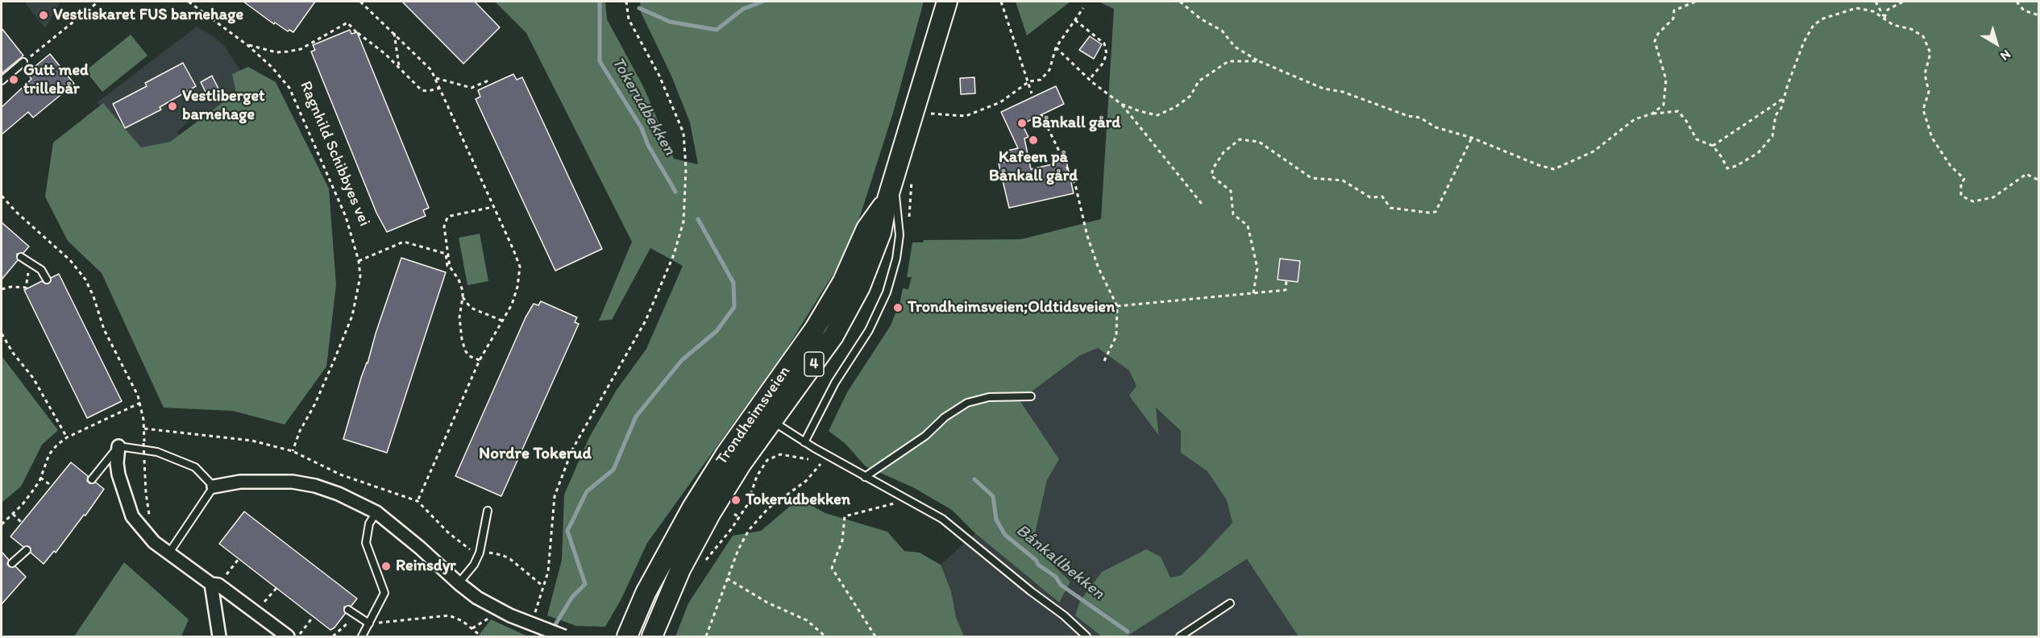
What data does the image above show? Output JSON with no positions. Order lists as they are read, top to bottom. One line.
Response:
{"streets":{"highway":["4","Trondheimsveien"],"path":["Ragnhild Schibbyes vei"]},"districts":["Nordre Tokerud"],"water":["Tokerudbekken","Bånkallbekken"],"places":["Vestliskaret FUS barnehage","Gutt med trillebår","Vestliberget barnehage","Bånkall gård","Kafeen på Bånkall gård","Trondheimsveien;Oldtidsveien","Tokerudbekken","Reinsdyr"],"north":"bottom right"}
